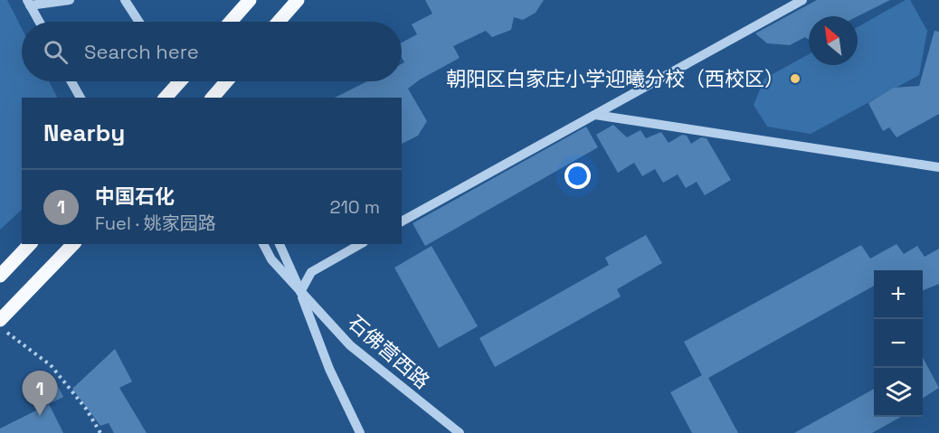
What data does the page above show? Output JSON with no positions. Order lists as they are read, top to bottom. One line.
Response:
{"streets":{"street":["石佛营西路"]},"places":["朝阳区白家庄小学迎曦分校（西校区）"],"north":"top left","page":{"search":"Search here","heading":"Nearby","list":[{"mark":"1","name":"中国石化","note":"Fuel · 姚家园路","value":"210 m"}],"map_buttons":["+","−"],"pins":"1"}}
